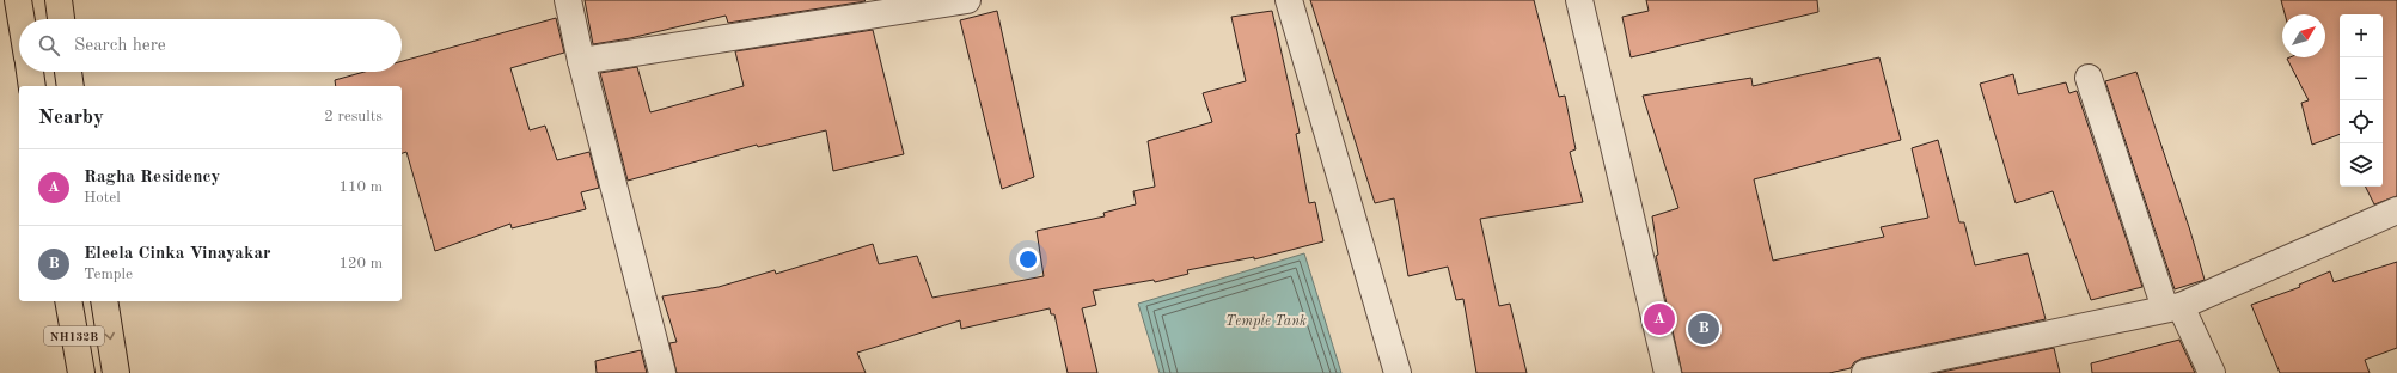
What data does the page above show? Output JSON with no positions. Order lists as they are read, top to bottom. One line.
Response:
{"streets":{"highway":["NH132B"]},"water":["Temple Tank"],"north":"top right","page":{"map_buttons":["+","−"],"search":"Search here","heading":["Nearby","2 results"],"list":[{"mark":"A","name":"Ragha Residency","note":"Hotel","value":"110 m"},{"mark":"B","name":"Eleela Cinka Vinayakar","note":"Temple","value":"120 m"}],"pins":["A","B"]}}
